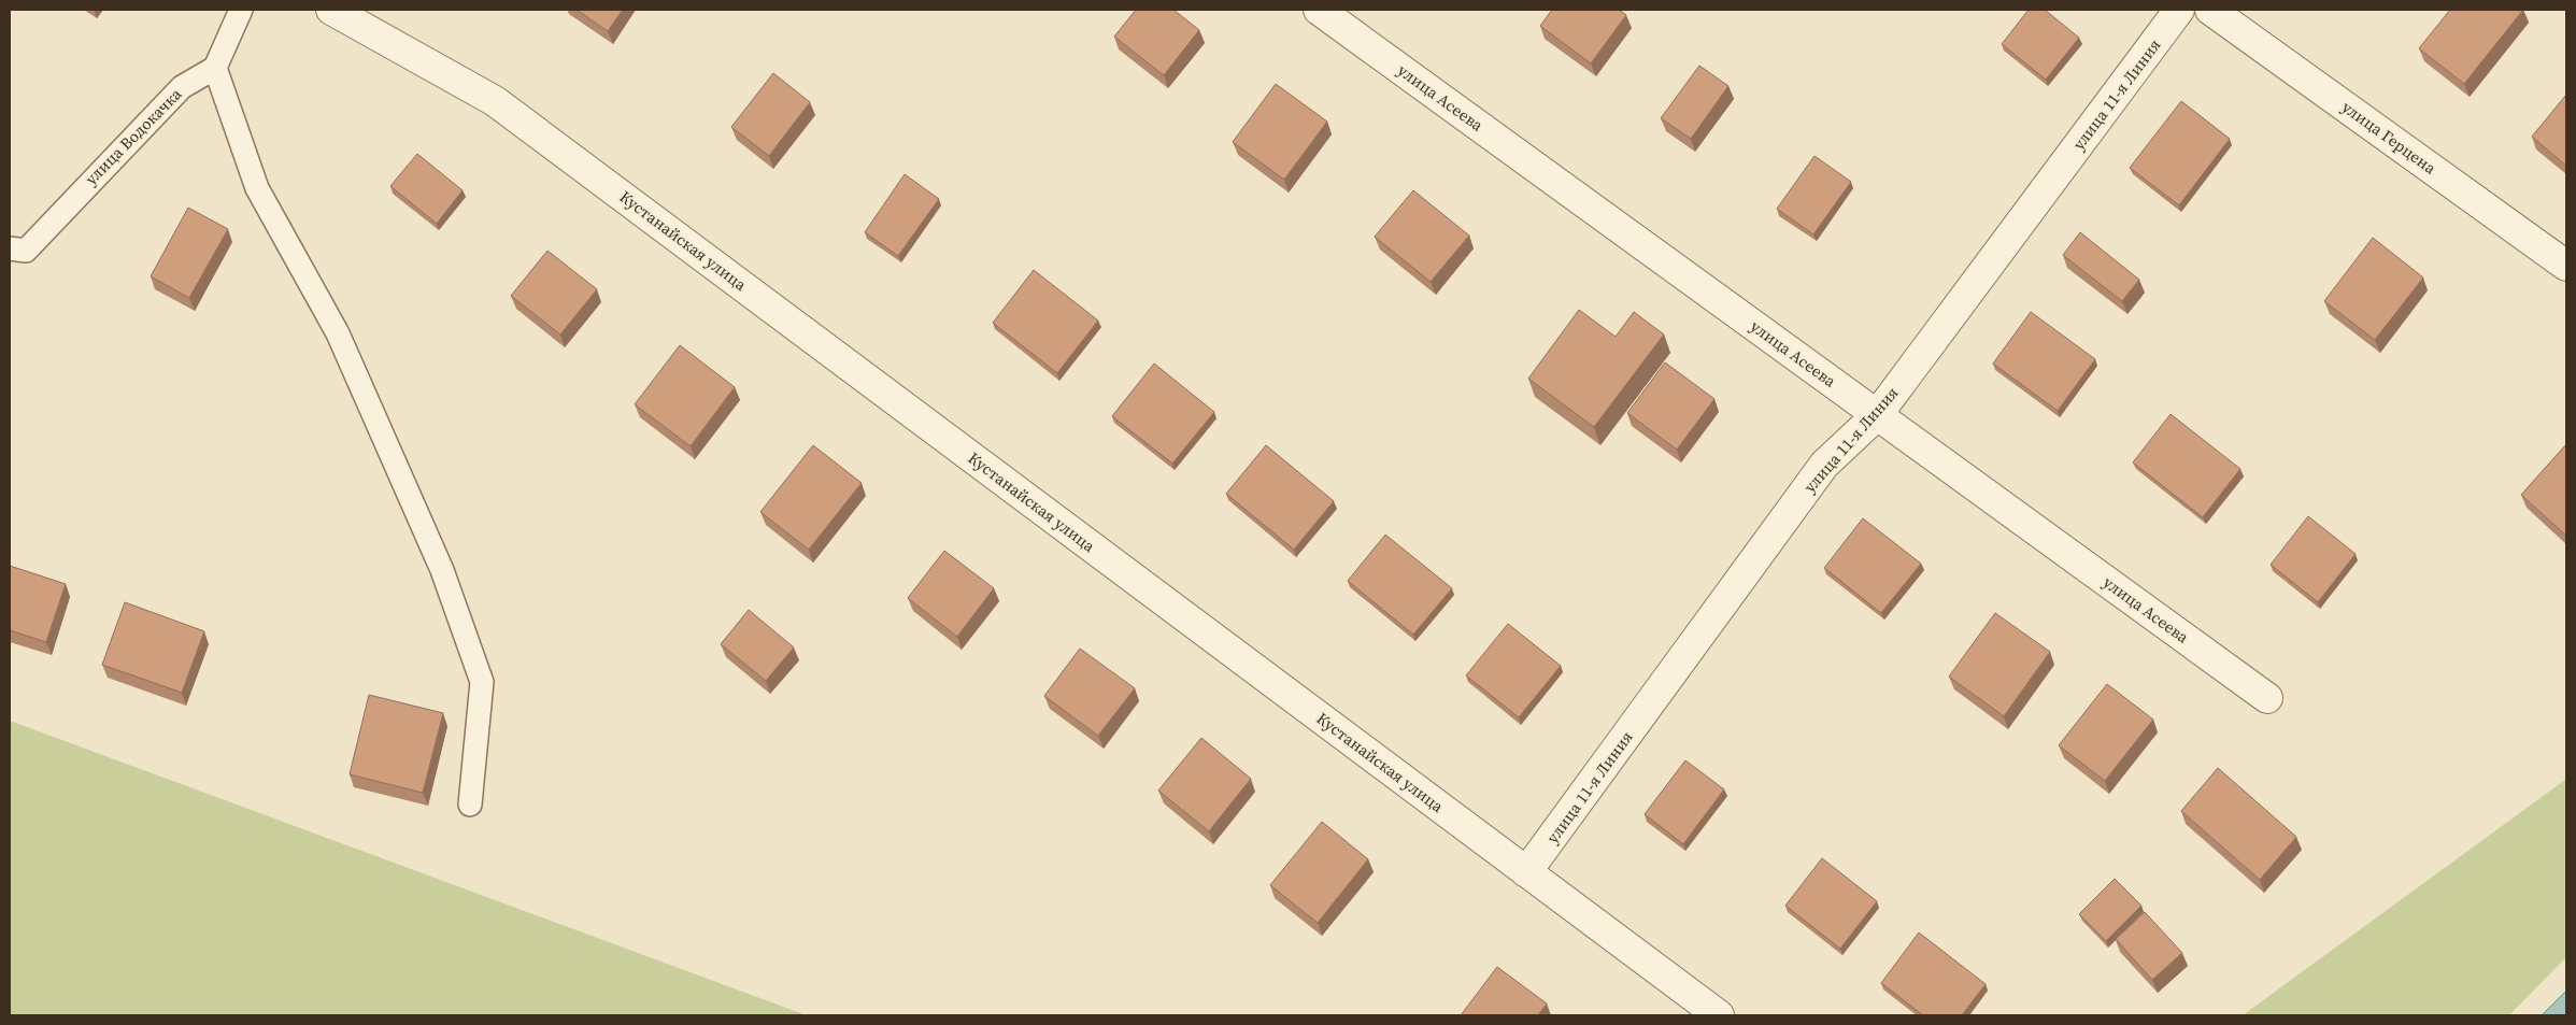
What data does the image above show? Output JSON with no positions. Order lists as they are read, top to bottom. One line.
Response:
{"streets":{"street":["улица 11-я Линия","улица Асеева","улица Герцена","Кустанайская улица"],"lane":["улица Водокачка"]},"crossings":[["улица 11-я Линия","улица Асеева"],["улица 11-я Линия","Кустанайская улица"]]}
